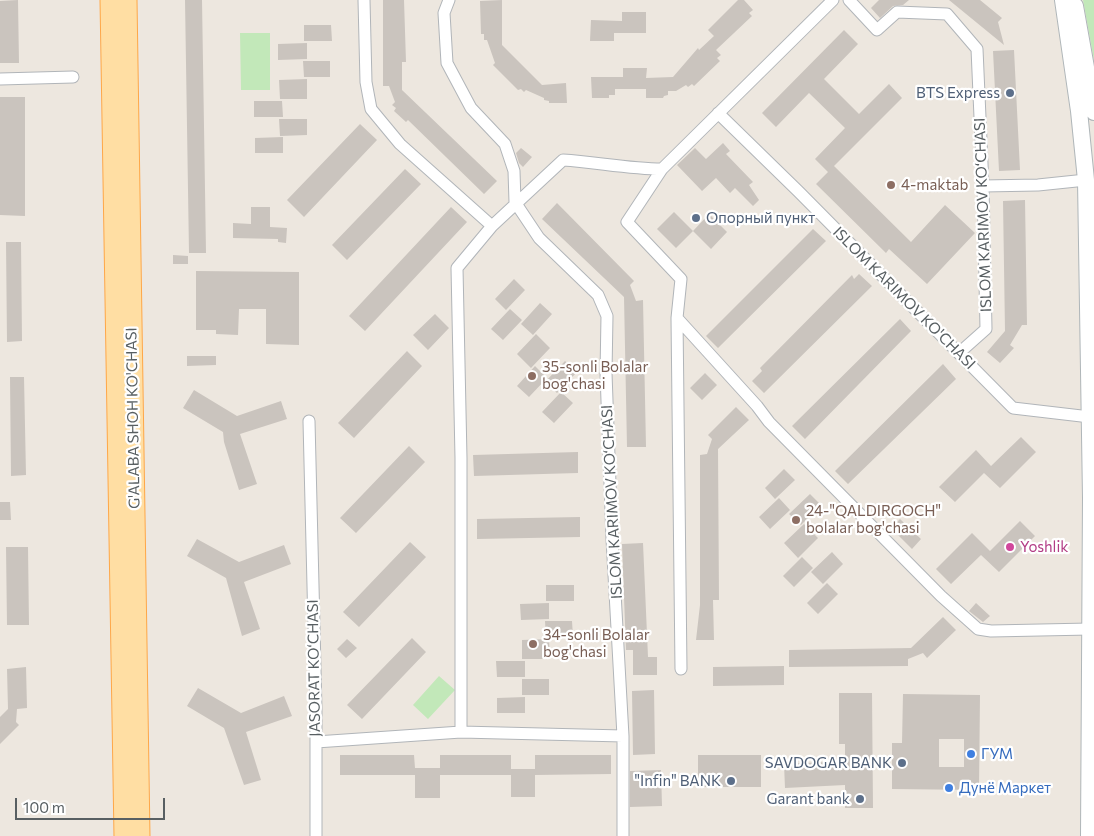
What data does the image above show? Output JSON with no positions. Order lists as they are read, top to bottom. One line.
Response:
{"streets":{"main road":["G'ALABA SHOH KO'CHASI"],"street":["ISLOM KARIMOV KO‘CHASI","ISLOM KARIMOV KO'CHASI","JASORAT KO‘CHASI"]},"crossings":[["ISLOM KARIMOV KO‘CHASI","ISLOM KARIMOV KO'CHASI"]],"places":["BTS Express","4-maktab","Опорный пункт","35-sonli Bolalar bog'chasi","24-\"QALDIRGOCH\" bolalar bog'chasi","Yoshlik","34-sonli Bolalar bog'chasi","ГУМ","SAVDOGAR BANK","\"Infin\" BANK","Дунё Маркет","Garant bank"],"scale_bar":"100 m"}
